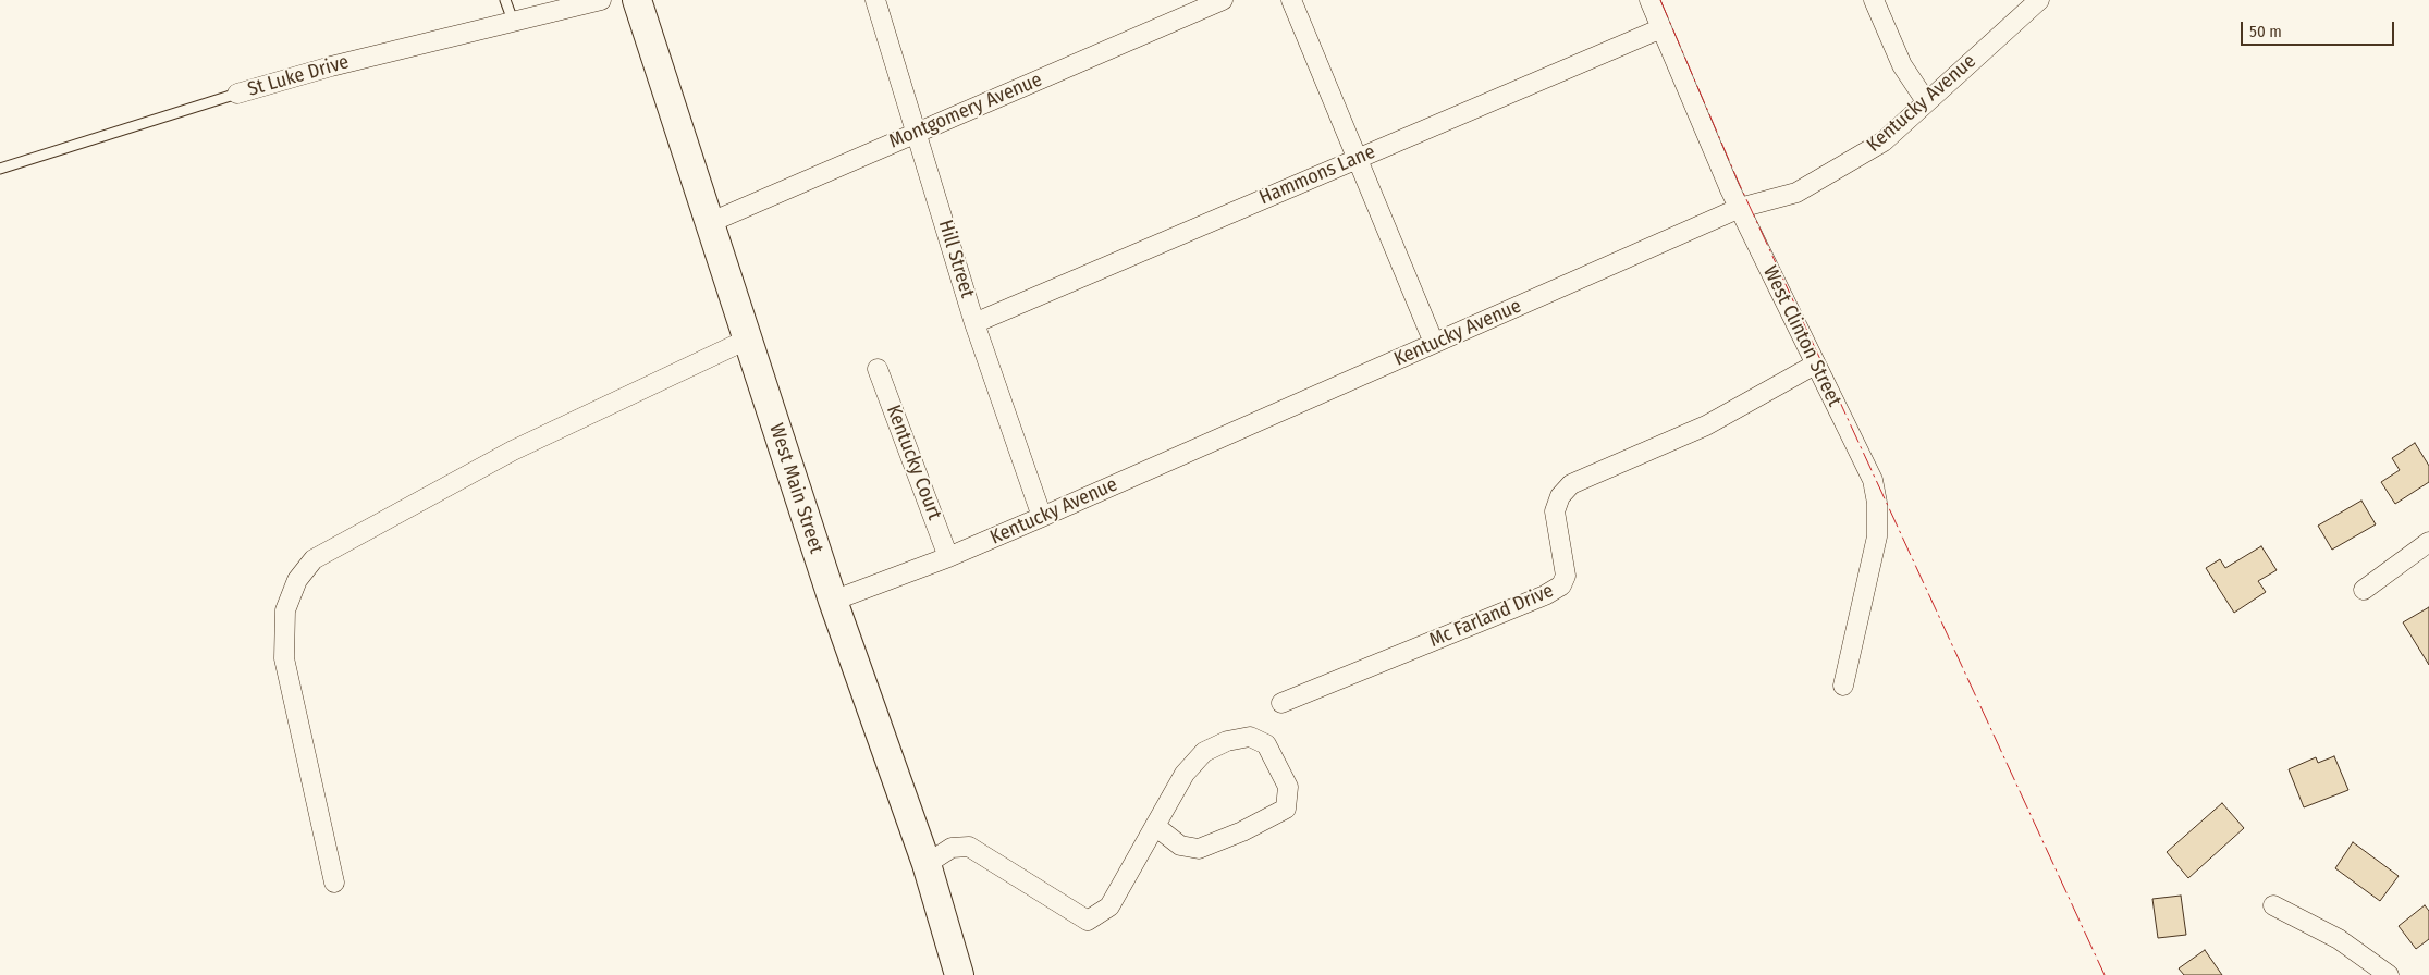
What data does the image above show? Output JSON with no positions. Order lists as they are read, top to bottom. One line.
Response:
{"streets":{"main road":["West Main Street"],"street":["St Luke Drive","Kentucky Avenue","Montgomery Avenue","Hammons Lane","Hill Street","West Clinton Street","Kentucky Court","Mc Farland Drive"]},"crossings":[["Kentucky Avenue","Hill Street"],["Kentucky Avenue","West Clinton Street"],["Kentucky Avenue","Kentucky Court"],["Kentucky Avenue","West Main Street"],["Montgomery Avenue","Hill Street"],["Montgomery Avenue","West Main Street"],["Hammons Lane","Hill Street"],["Hammons Lane","West Clinton Street"],["West Clinton Street","Mc Farland Drive"]],"scale_bar":"50 m"}
